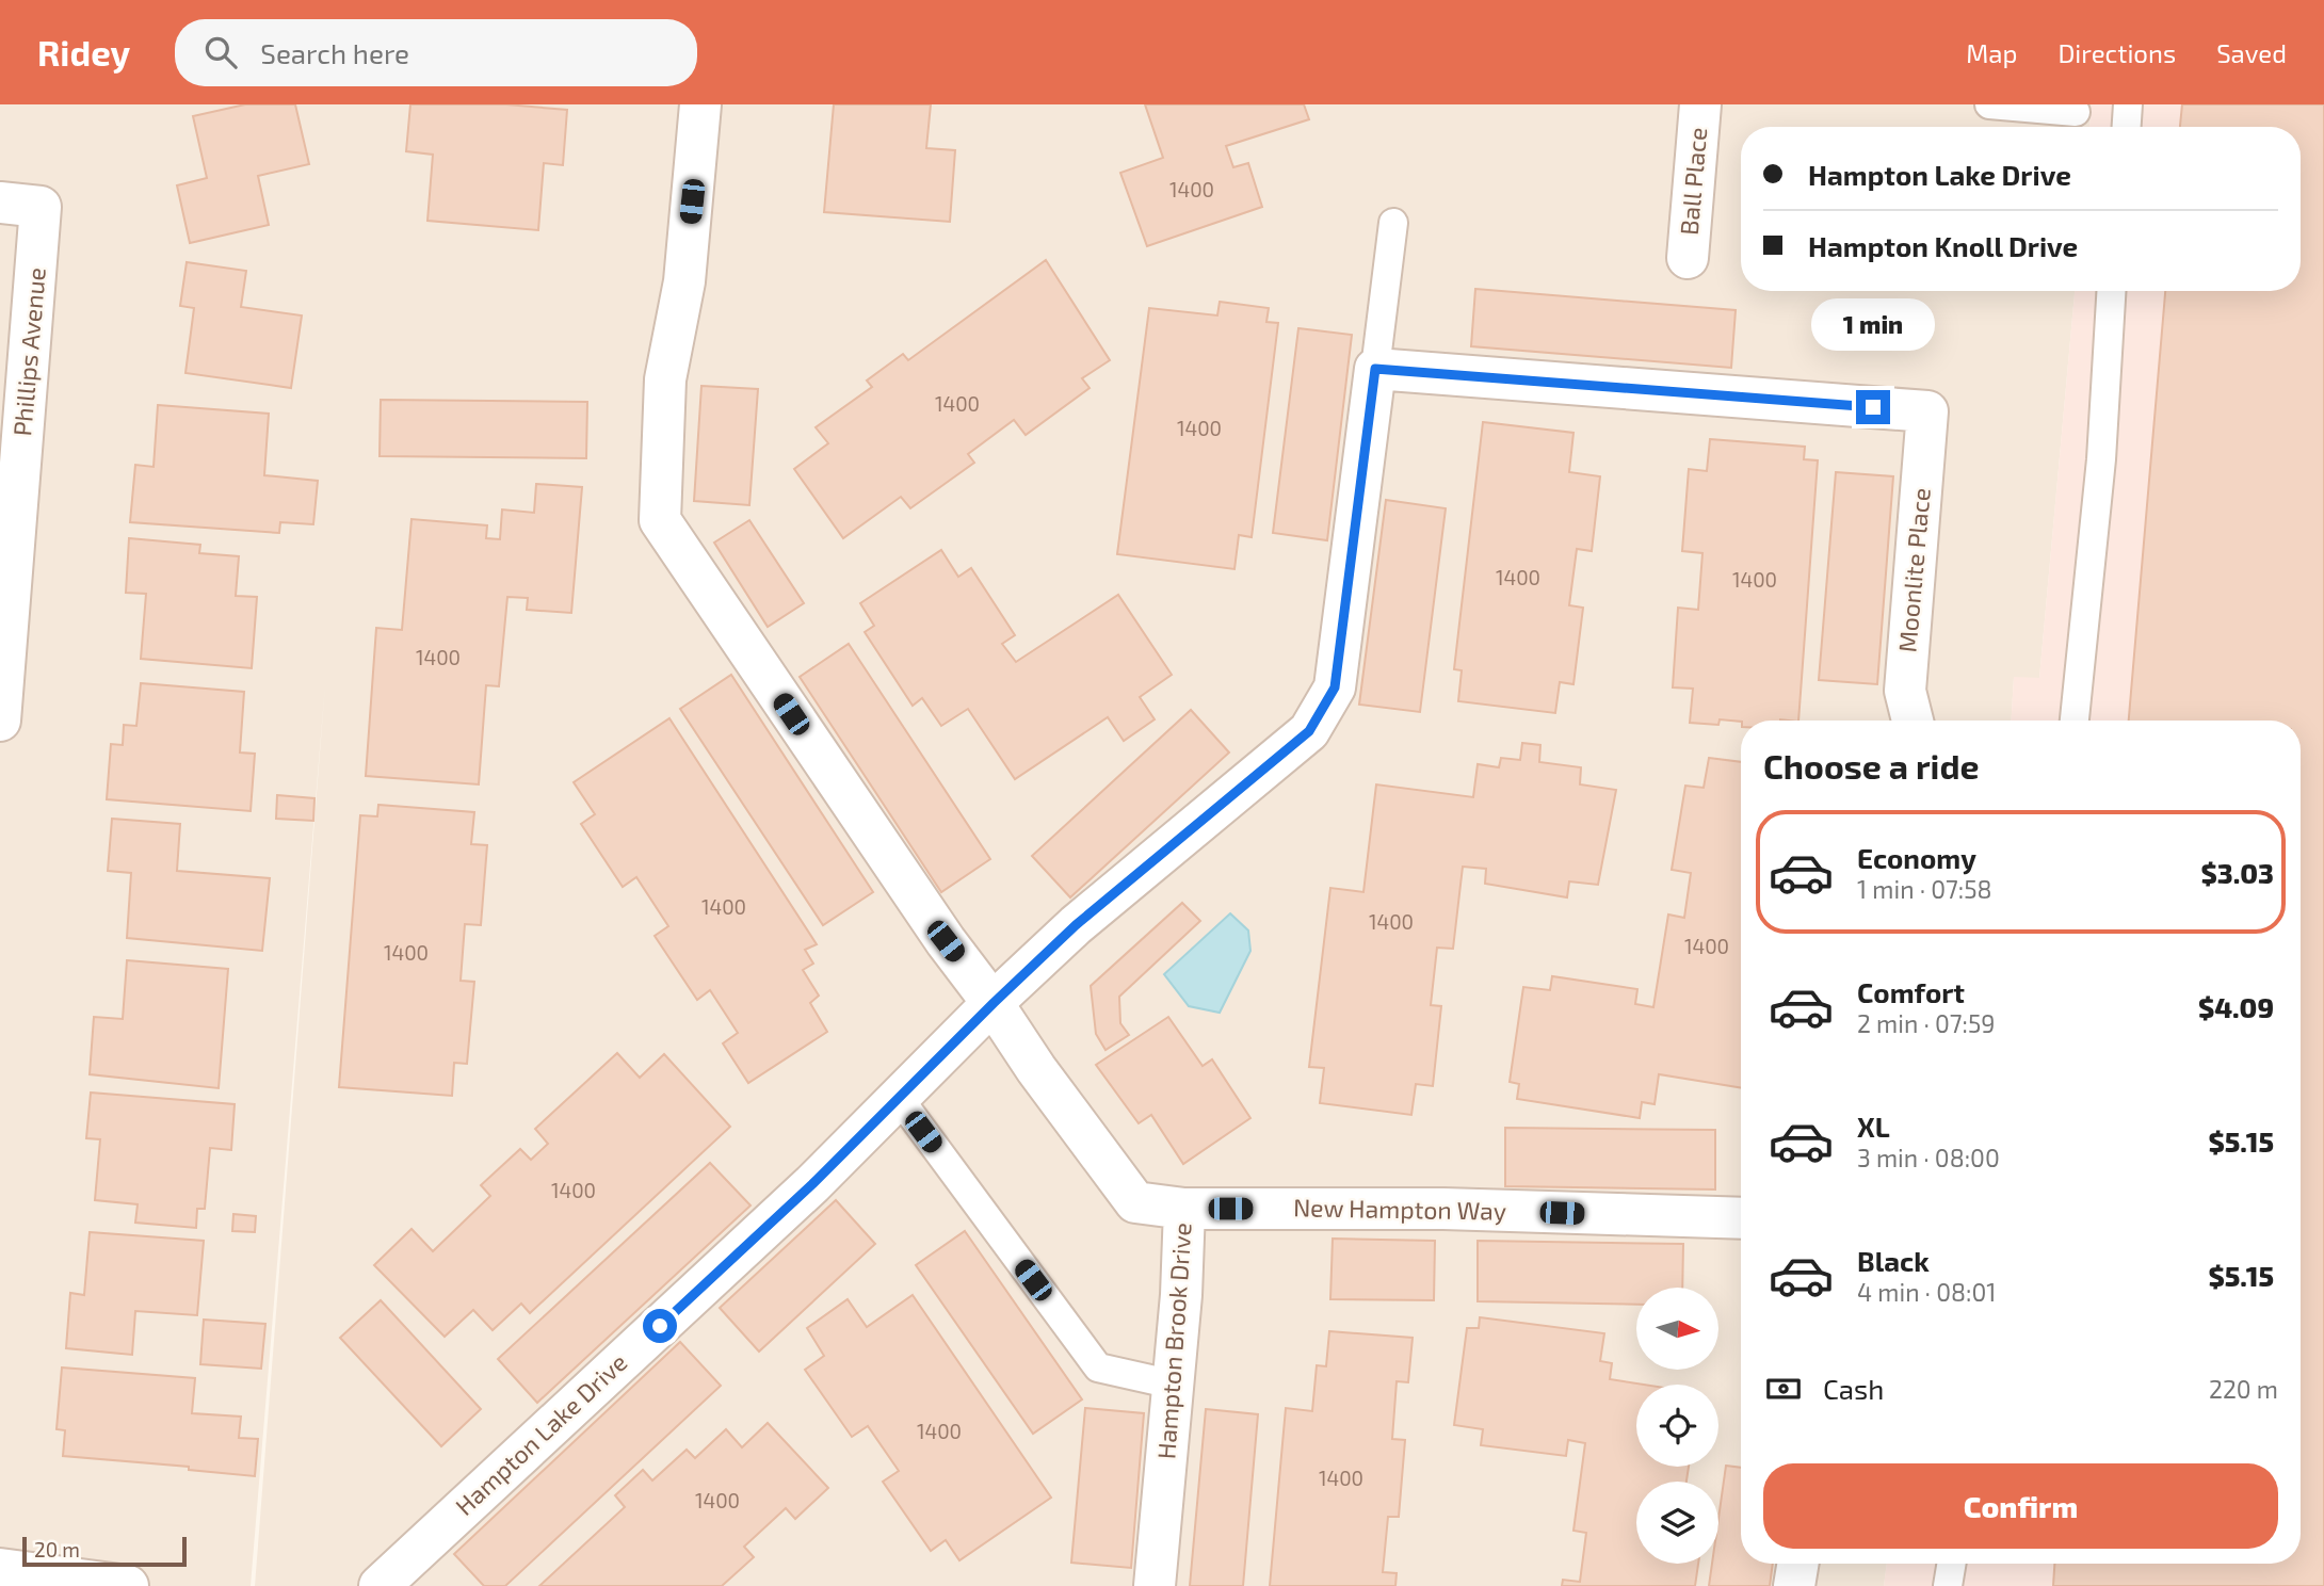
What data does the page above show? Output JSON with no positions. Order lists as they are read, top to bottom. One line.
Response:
{"streets":{"street":["Ball Place","Phillips Avenue","Moonlite Place","New Hampton Way","Hampton Brook Drive","Hampton Lake Drive"]},"crossings":[["Moonlite Place","Hampton Lake Drive"],["New Hampton Way","Hampton Brook Drive"],["Hampton Brook Drive","Hampton Lake Drive"]],"house_numbers":["1400","1400","1400","1400","1400","1400","1400","1400","1400","1400","1400","1400","1400","1400"],"scale_bar":"20 m","north":"right","page":{"header":"Ridey","search":"Search here","nav":["Map","Directions","Saved"],"banner":["Hampton Lake Drive","Hampton Knoll Drive"],"bubble":"1 min","heading":"Choose a ride","list":[{"name":"Economy","note":"1 min · 07:58","value":"$3.03"},{"name":"Comfort","note":"2 min · 07:59","value":"$4.09"},{"name":"XL","note":"3 min · 08:00","value":"$5.15"},{"name":"Black","note":"4 min · 08:01","value":"$5.15"}],"pay":["Cash","220 m"],"buttons":"Confirm","scale":"20 m"}}
